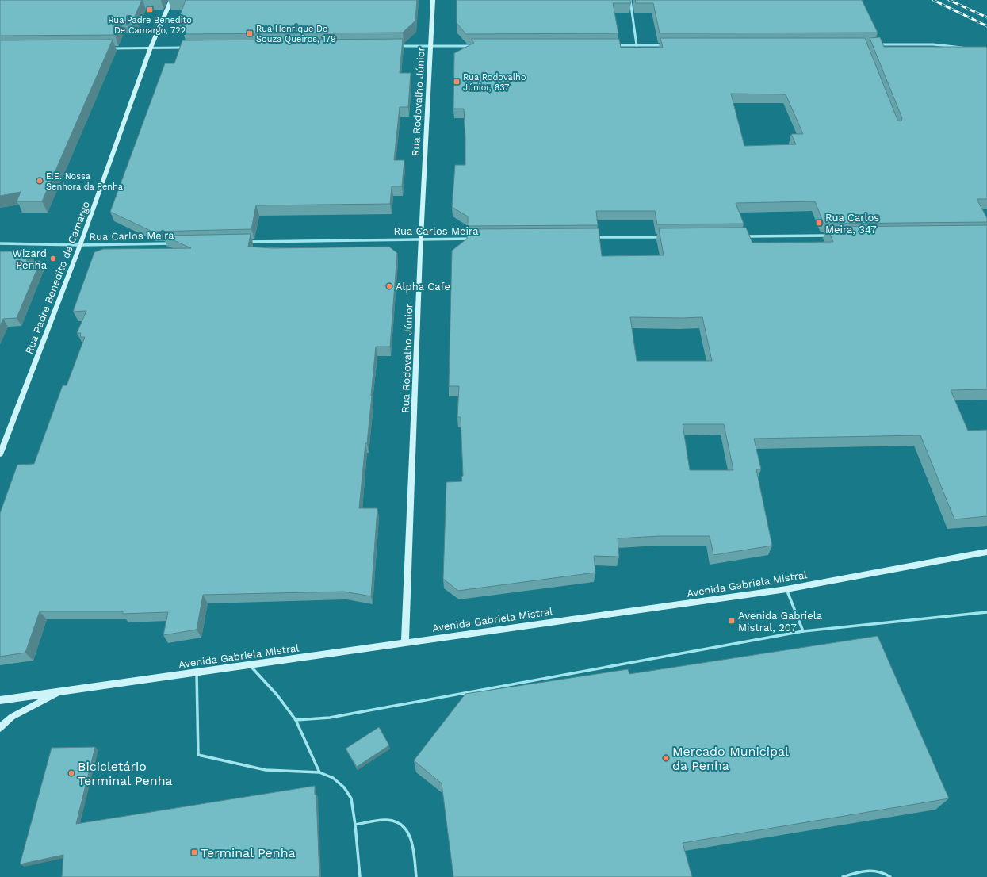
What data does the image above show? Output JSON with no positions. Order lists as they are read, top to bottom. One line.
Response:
{"streets":{"main road":["Rua Rodovalho Júnior","Rua Padre Benedito de Camargo","Avenida Gabriela Mistral"],"street":["Rua Carlos Meira"]},"crossings":[["Rua Rodovalho Júnior","Rua Carlos Meira"],["Rua Rodovalho Júnior","Avenida Gabriela Mistral"],["Rua Carlos Meira","Rua Padre Benedito de Camargo"]],"places":{"transit":["Rua Padre Benedito De Camargo, 722","Rua Henrique De Souza Queiros, 179","Rua Rodovalho Júnior, 637","Rua Carlos Meira, 347","Avenida Gabriela Mistral, 207","Terminal Penha"],"other":["E.E. Nossa Senhora da Penha","Wizard Penha","Alpha Cafe","Mercado Municipal da Penha","Bicicletário Terminal Penha"]}}
